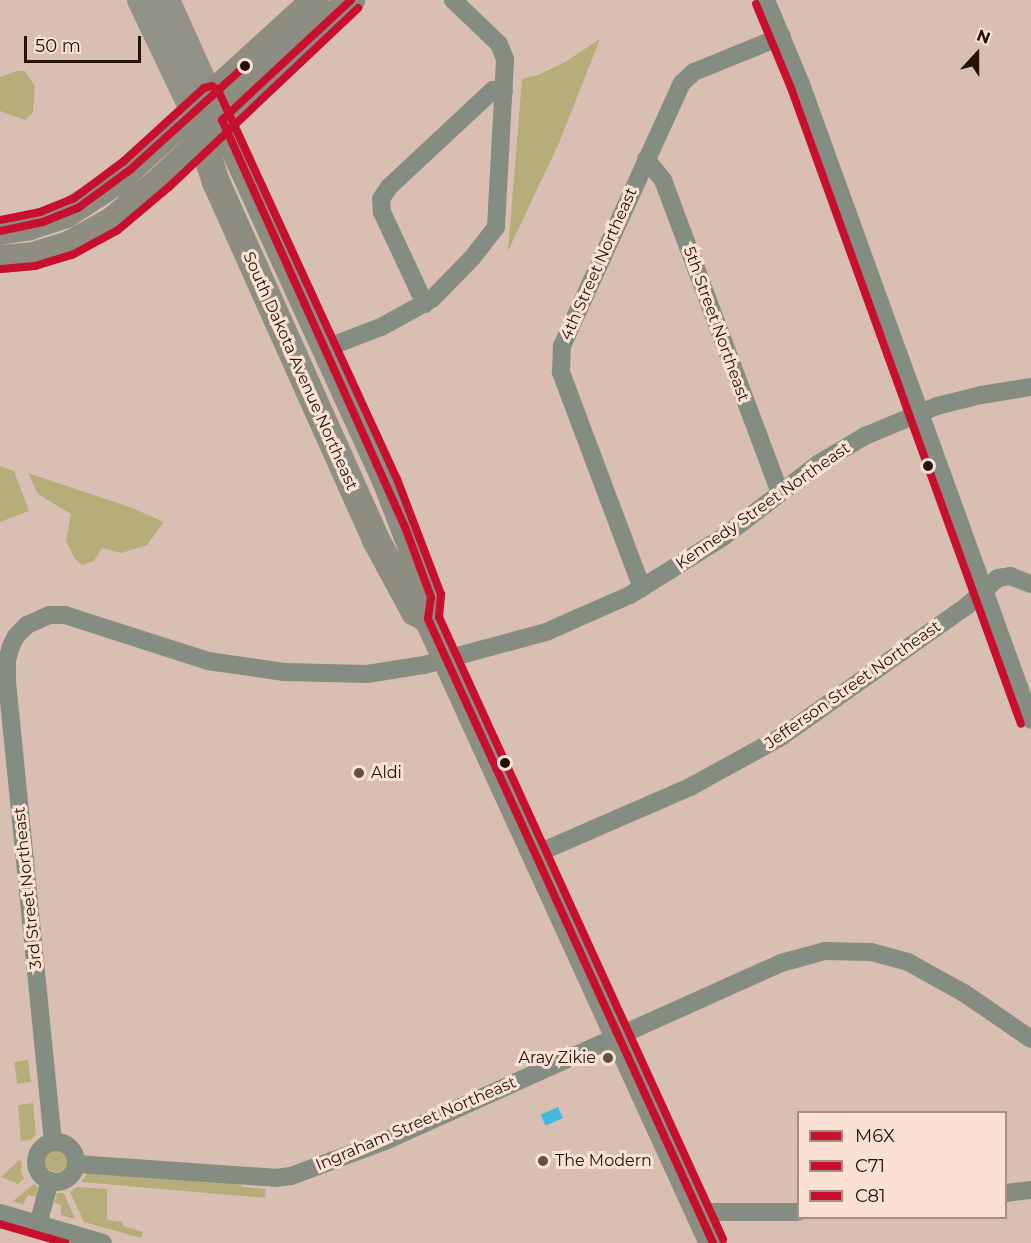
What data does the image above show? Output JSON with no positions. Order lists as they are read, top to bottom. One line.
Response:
{"streets":{"main road":["South Dakota Avenue Northeast"],"street":["4th Street Northeast","5th Street Northeast","Kennedy Street Northeast","Jefferson Street Northeast","3rd Street Northeast","Ingraham Street Northeast"]},"crossings":[["4th Street Northeast","5th Street Northeast"],["4th Street Northeast","Kennedy Street Northeast"],["5th Street Northeast","Kennedy Street Northeast"],["South Dakota Avenue Northeast","Kennedy Street Northeast"],["South Dakota Avenue Northeast","Jefferson Street Northeast"],["South Dakota Avenue Northeast","Ingraham Street Northeast"],["Kennedy Street Northeast","3rd Street Northeast"],["3rd Street Northeast","Ingraham Street Northeast"]],"places":["Aldi","Aray Zikie","The Modern"],"lines":["transit line M6X","transit line C71","transit line C81"],"legend":["M6X","C71","C81"],"scale_bar":"50 m","north":"top"}
